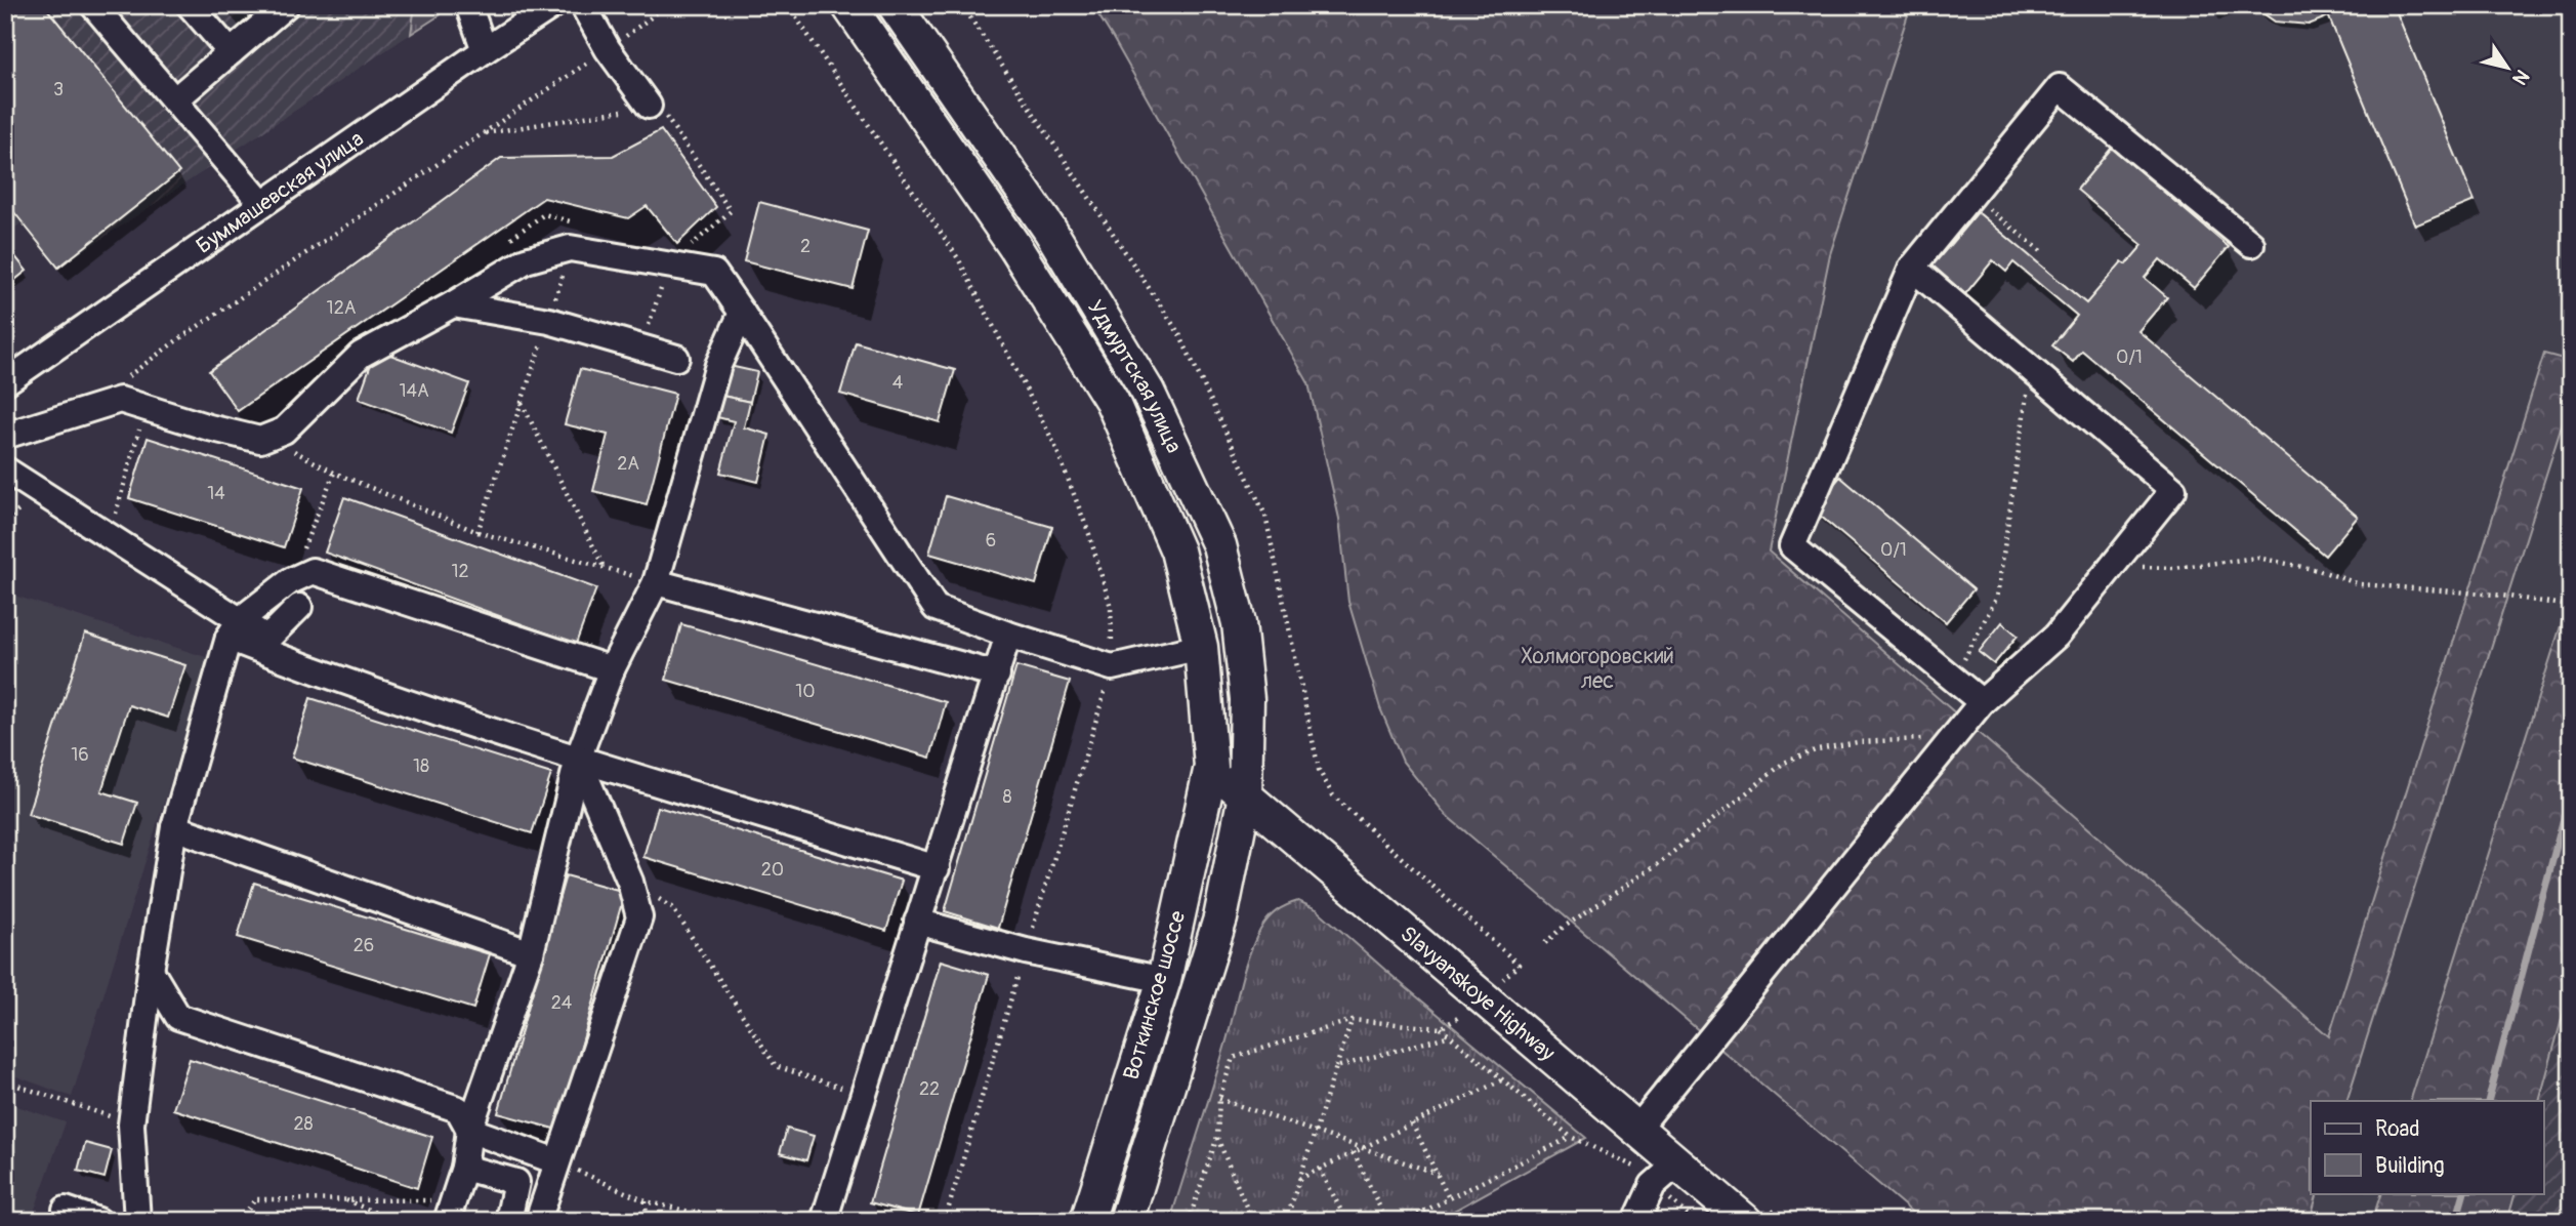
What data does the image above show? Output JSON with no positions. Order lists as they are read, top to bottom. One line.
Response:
{"streets":{"main road":["Удмуртская улица","Slavyanskoye Highway","Воткинское шоссе"],"street":["Буммашевская улица"]},"crossings":[["Удмуртская улица","Slavyanskoye Highway"],["Удмуртская улица","Воткинское шоссе"],["Slavyanskoye Highway","Воткинское шоссе"]],"parks":["Холмогоровский лес"],"house_numbers":["3","2","12А","0/1","4","14А","2А","14","6","0/1","12","10","16","18","8","20","26","24","22","28"],"legend":["Road","Building"],"north":"bottom right"}
